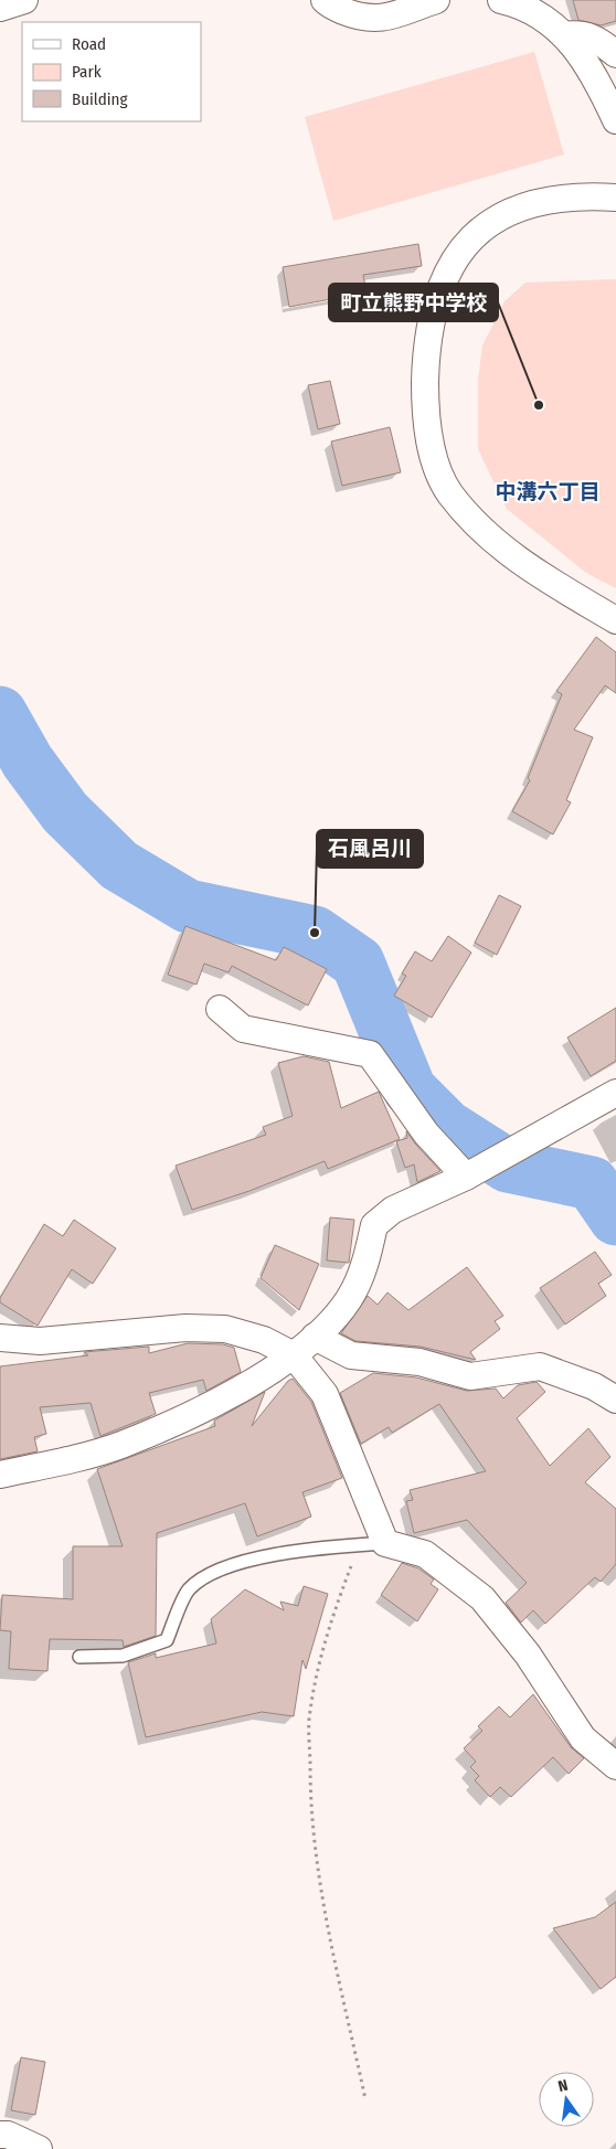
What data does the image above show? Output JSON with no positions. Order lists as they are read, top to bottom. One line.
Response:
{"districts":["中溝六丁目"],"places":["町立熊野中学校","石風呂川"],"legend":["Road","Park","Building"],"north":"top"}
